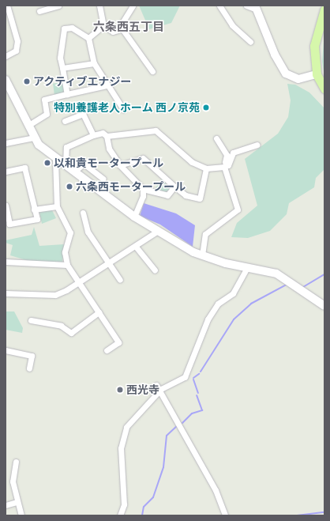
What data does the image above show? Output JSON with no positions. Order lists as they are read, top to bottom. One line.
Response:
{"districts":["六条西五丁目"],"places":["アクティブエナジー","特別養護老人ホーム 西ノ京苑","以和貴モータープール","六条西モータープール","西光寺"]}
